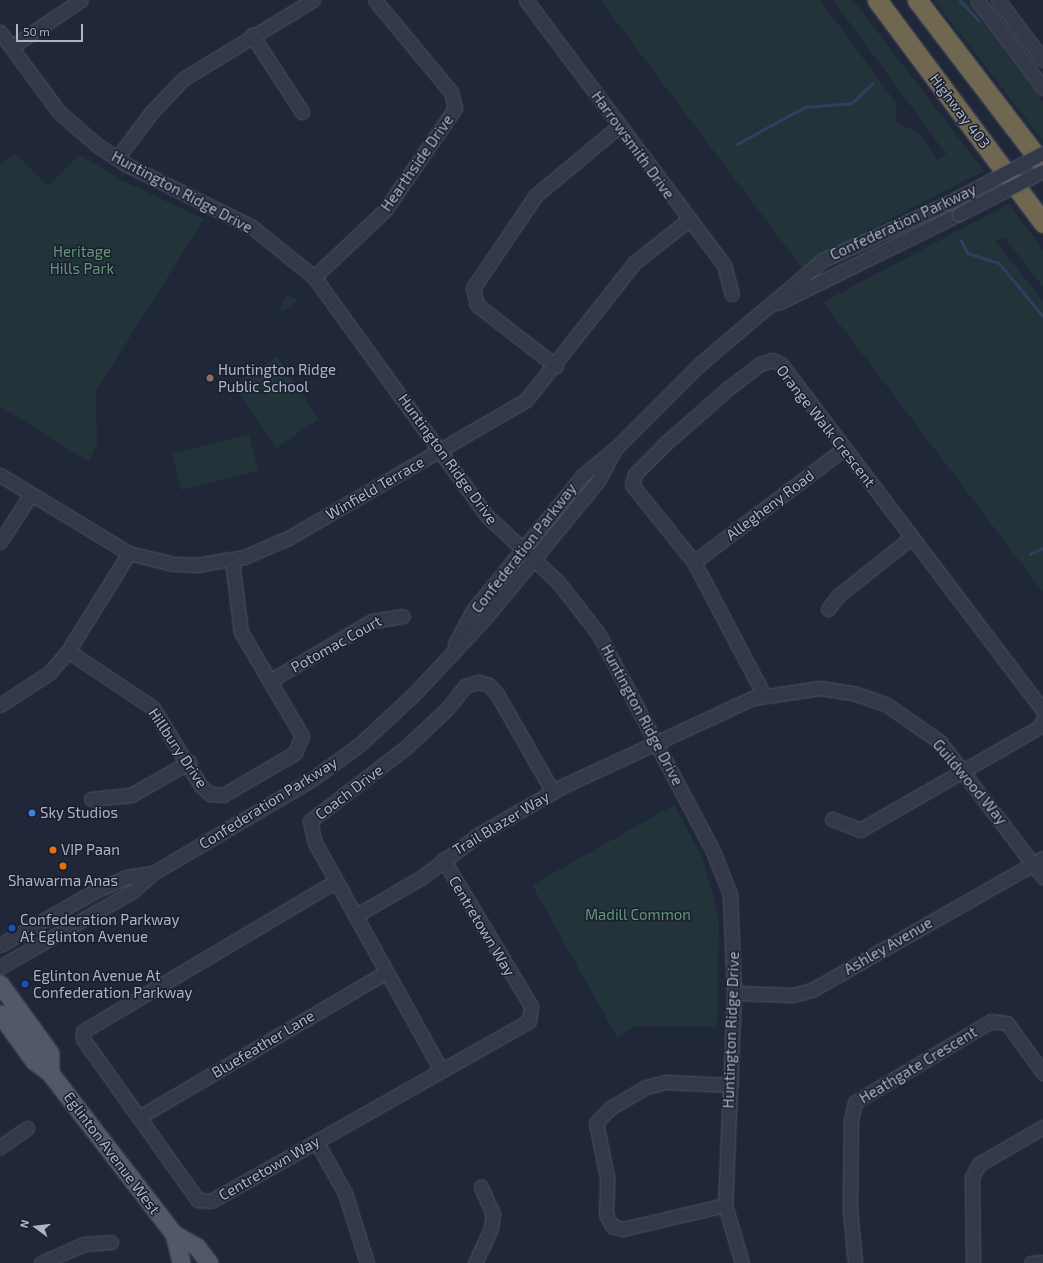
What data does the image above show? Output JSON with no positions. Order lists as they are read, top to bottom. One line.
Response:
{"streets":{"highway":["Highway 403"],"main road":["Eglinton Avenue West"],"street":["Harrowsmith Drive","Hearthside Drive","Huntington Ridge Drive","Confederation Parkway","Orange Walk Crescent","Winfield Terrace","Allegheny Road","Potomac Court","Hillbury Drive","Guildwood Way","Coach Drive","Trail Blazer Way","Centretown Way","Ashley Avenue","Bluefeather Lane","Heathgate Crescent"]},"crossings":[["Harrowsmith Drive","Winfield Terrace"],["Hearthside Drive","Huntington Ridge Drive"],["Huntington Ridge Drive","Confederation Parkway"],["Huntington Ridge Drive","Winfield Terrace"],["Huntington Ridge Drive","Guildwood Way"],["Huntington Ridge Drive","Trail Blazer Way"],["Huntington Ridge Drive","Ashley Avenue"],["Orange Walk Crescent","Allegheny Road"],["Orange Walk Crescent","Guildwood Way"],["Winfield Terrace","Hillbury Drive"],["Potomac Court","Hillbury Drive"],["Guildwood Way","Trail Blazer Way"],["Guildwood Way","Ashley Avenue"],["Coach Drive","Trail Blazer Way"],["Coach Drive","Centretown Way"],["Coach Drive","Bluefeather Lane"],["Trail Blazer Way","Centretown Way"],["Centretown Way","Bluefeather Lane"]],"parks":["Heritage Hills Park","Madill Common"],"places":["Huntington Ridge Public School","Sky Studios","VIP Paan","Shawarma Anas","Confederation Parkway At Eglinton Avenue","Eglinton Avenue At Confederation Parkway"],"scale_bar":"50 m","north":"left"}
